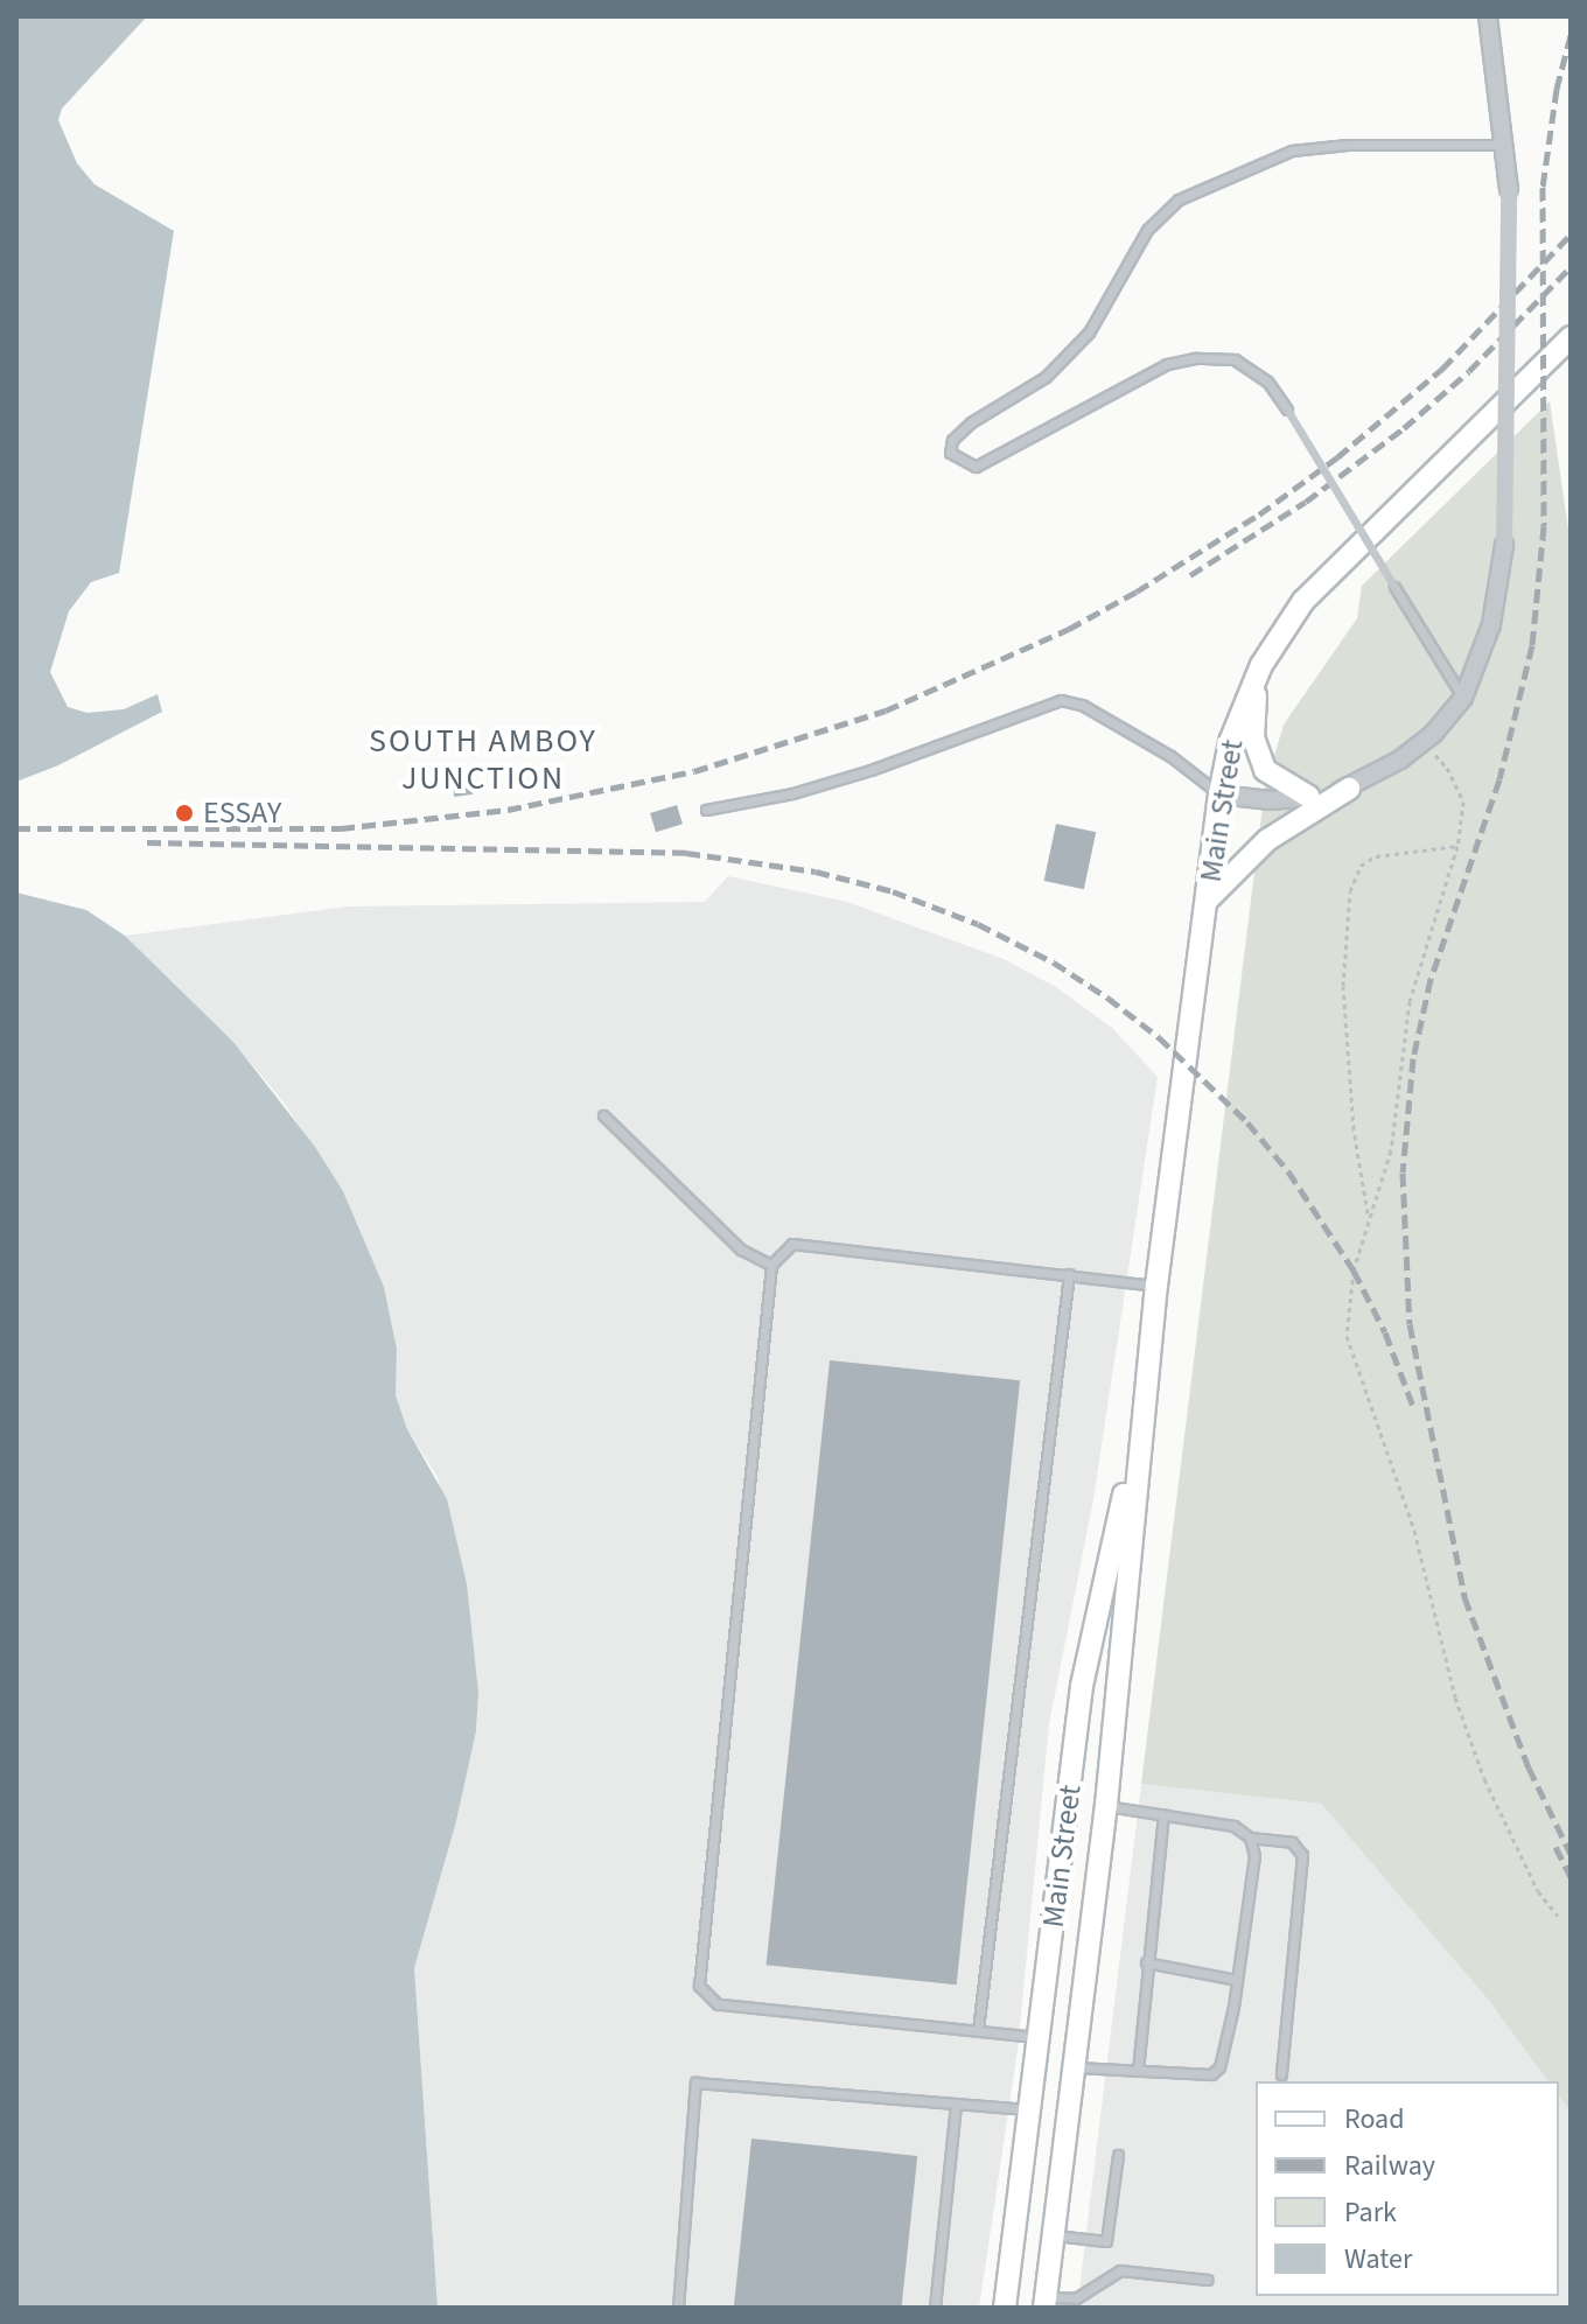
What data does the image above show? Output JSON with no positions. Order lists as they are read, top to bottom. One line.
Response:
{"streets":{"main road":["Main Street"]},"districts":["SOUTH AMBOY JUNCTION"],"places":["ESSAY"],"legend":["Road","Railway","Park","Water"]}
